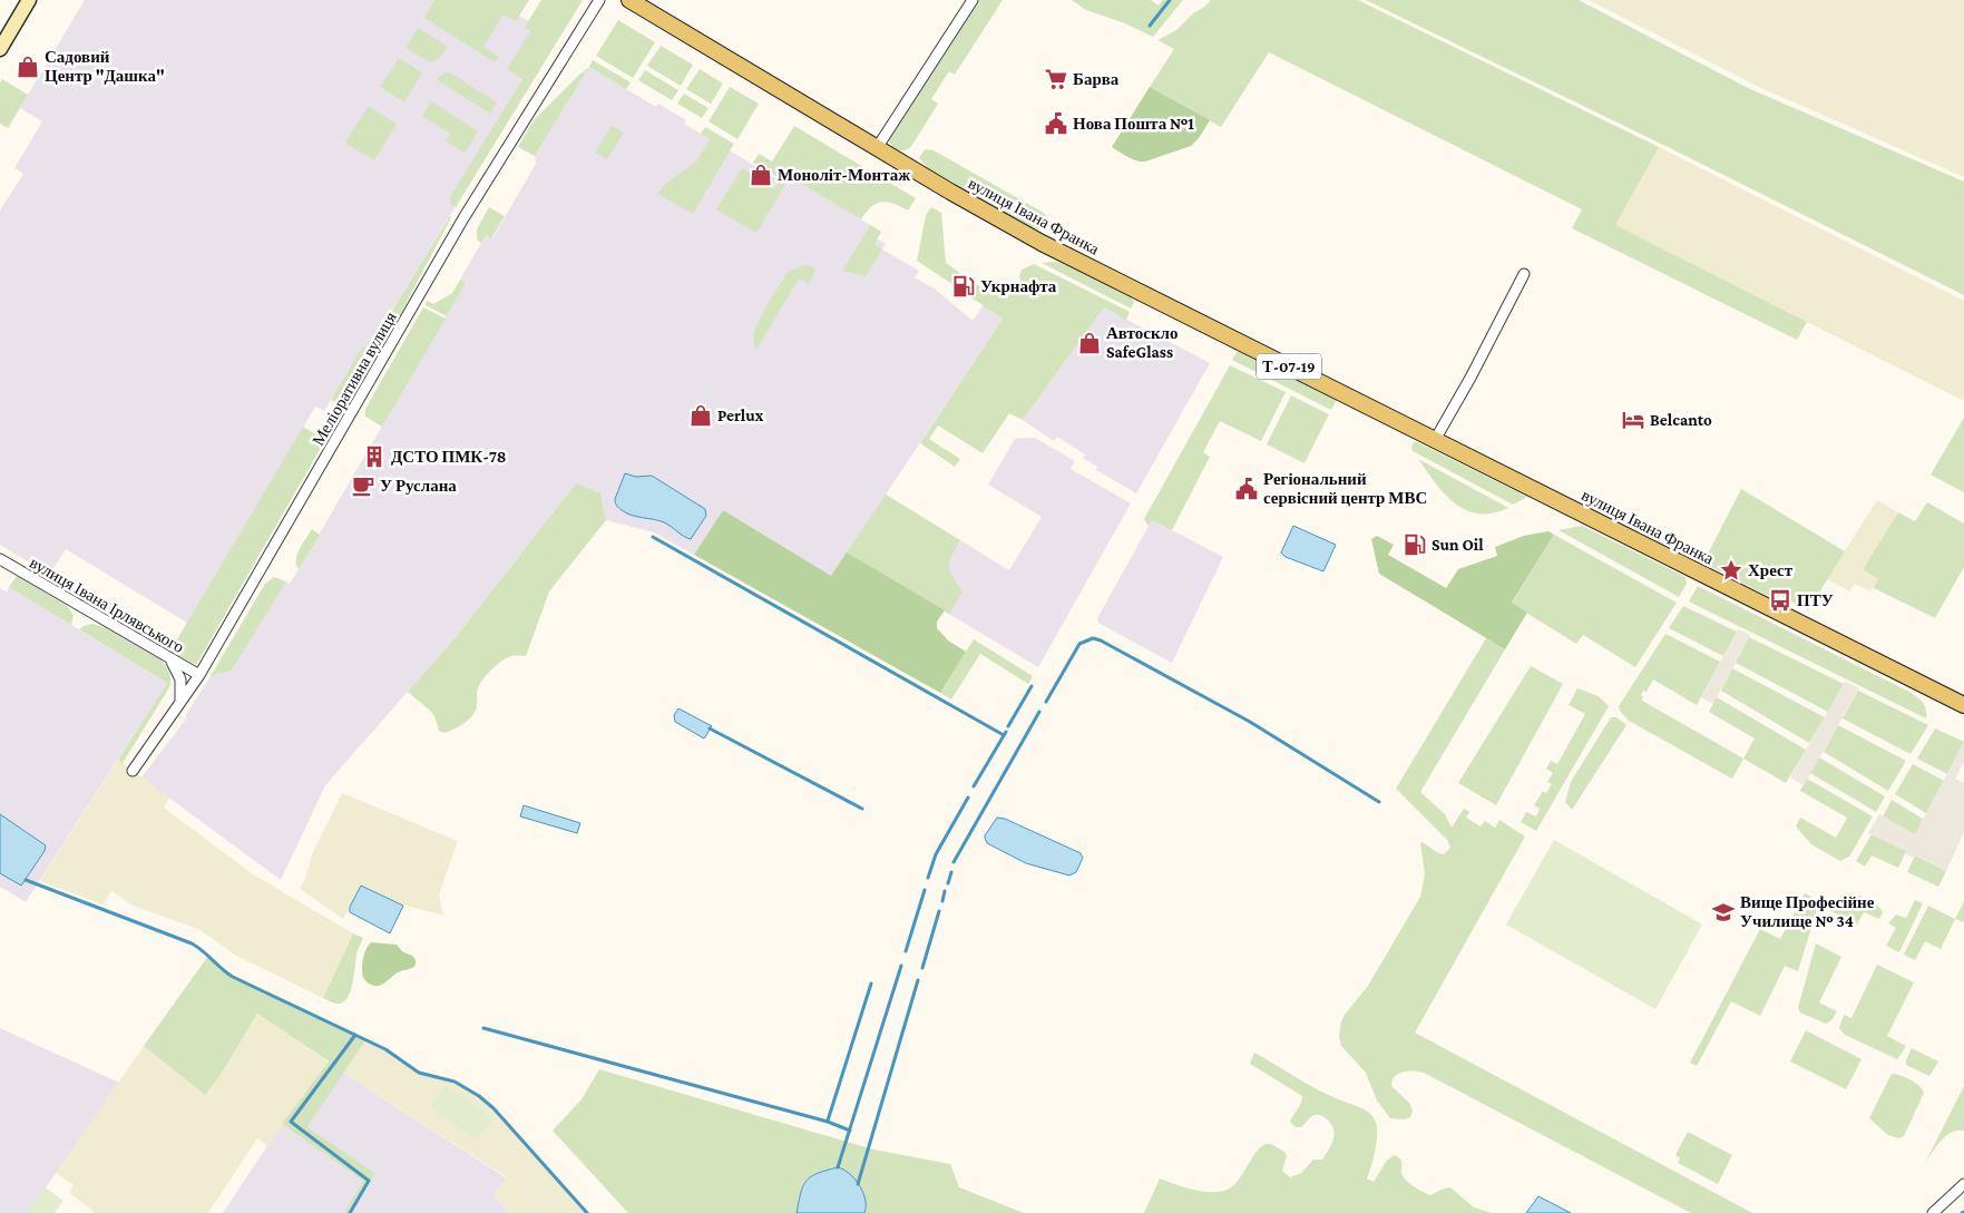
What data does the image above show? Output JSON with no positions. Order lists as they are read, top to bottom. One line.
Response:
{"streets":{"main road":["вулиця Івана Франка","Т-07-19"],"street":["Меліоративна вулиця","вулиця Івана Ірлявського"]},"crossings":[["Меліоративна вулиця","вулиця Івана Ірлявського"]],"places":{"shop":["Садовий Центр \"Дашка\"","Моноліт-Монтаж","Автоскло SafeGlass","Perlux"],"supermarket":["Барва"],"public building":["Нова Пошта №1","Регіональний сервісний центр МВС"],"fuel station":["Укрнафта","Sun Oil"],"hotel":["Belcanto"],"building":["ДСТО ПМК-78"],"cafe":["У Руслана"],"place":["Хрест"],"bus stop":["ПТУ"],"school or university":["Вище Професійне Училище № 34"]}}
